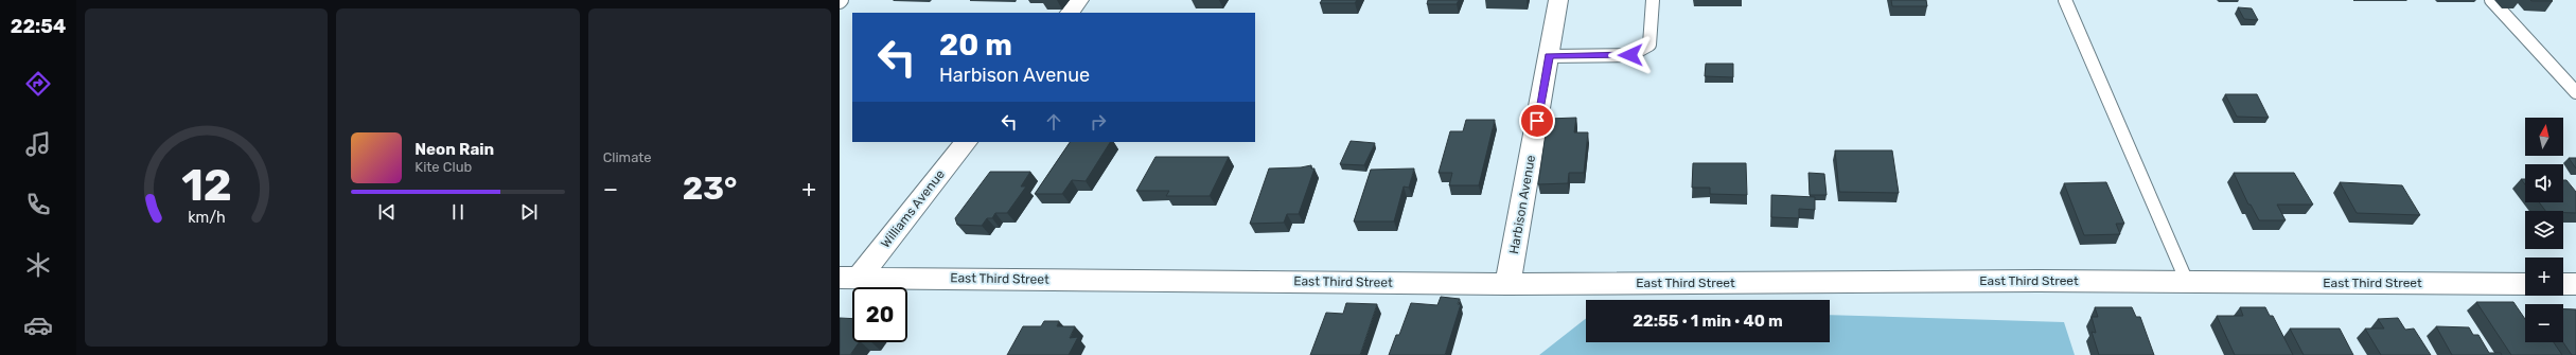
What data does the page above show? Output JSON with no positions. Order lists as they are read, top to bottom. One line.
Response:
{"streets":{"street":["Harbison Avenue","Williams Avenue","East Third Street"]},"crossings":[["Harbison Avenue","East Third Street"],["Williams Avenue","East Third Street"]],"north":"top","page":{"tabs":"22:54","tile":"Climate","turn":["20 m","Harbison Avenue"],"map_buttons":["+","−"],"song":["Neon Rain","Kite Club"],"heat":["−","23°","+"],"limit":"20","trip":"22:55 · 1 min · 40 m","gauge":["12","km/h"]}}
